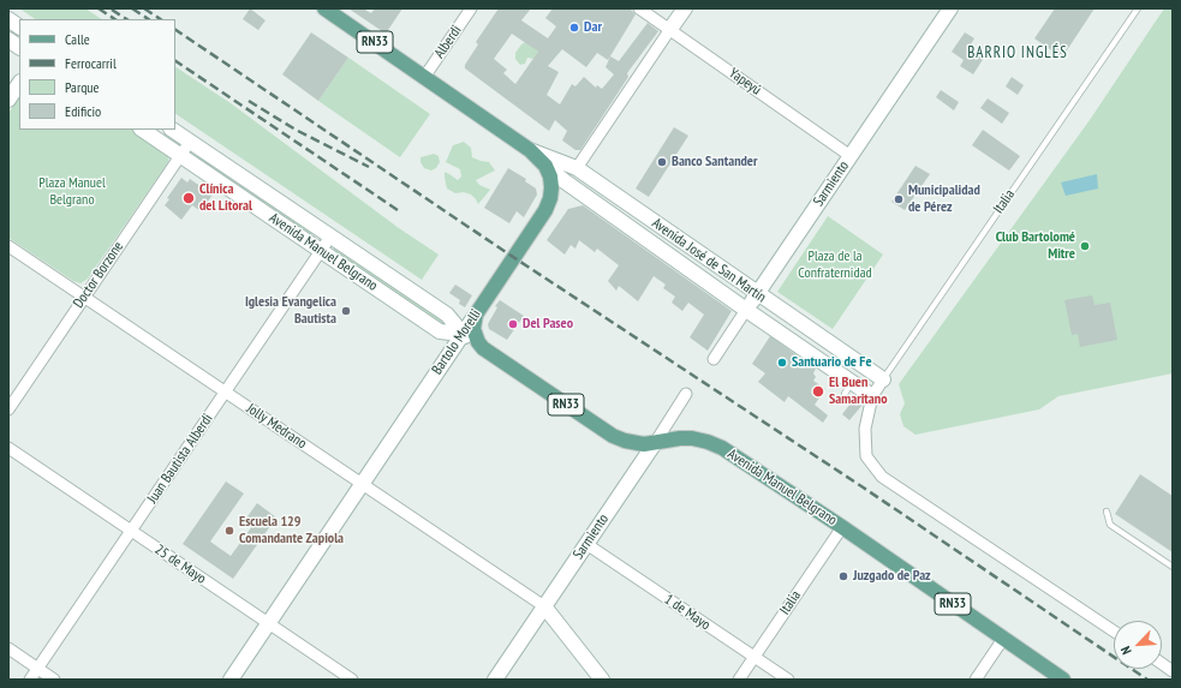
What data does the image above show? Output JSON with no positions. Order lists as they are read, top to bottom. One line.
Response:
{"streets":{"main road":["RN33","Avenida Manuel Belgrano","Avenida José de San Martín","Bartolo Morelli"],"street":["Alberdi","Yapeyú","Sarmiento","Italia","Doctor Borzone","Jolly Medrano","Juan Bautista Alberdi","25 de Mayo","1 de Mayo"]},"crossings":[["Alberdi","Avenida José de San Martín"],["Yapeyú","Sarmiento"],["Yapeyú","Bartolo Morelli"],["Sarmiento","Avenida Manuel Belgrano"],["Sarmiento","Avenida José de San Martín"],["Sarmiento","Jolly Medrano"],["Sarmiento","1 de Mayo"],["Italia","Avenida Manuel Belgrano"],["Italia","Avenida José de San Martín"],["Italia","1 de Mayo"],["Avenida Manuel Belgrano","Doctor Borzone"],["Avenida Manuel Belgrano","Bartolo Morelli"],["Avenida Manuel Belgrano","Juan Bautista Alberdi"],["Avenida José de San Martín","Bartolo Morelli"],["Doctor Borzone","Jolly Medrano"],["Bartolo Morelli","Jolly Medrano"],["Bartolo Morelli","25 de Mayo"],["Jolly Medrano","Juan Bautista Alberdi"],["Juan Bautista Alberdi","25 de Mayo"]],"districts":["BARRIO INGLÉS"],"parks":["Plaza Manuel Belgrano","Plaza de la Confraternidad"],"places":["Dar","Banco Santander","Clínica del Litoral","Municipalidad de Pérez","Club Bartolomé Mitre","Iglesia Evangelica Bautista","Del Paseo","Santuario de Fe","El Buen Samaritano","Escuela 129 Comandante Zapiola","Juzgado de Paz"],"legend":["Calle","Ferrocarril","Parque","Edificio"],"north":"bottom left"}
